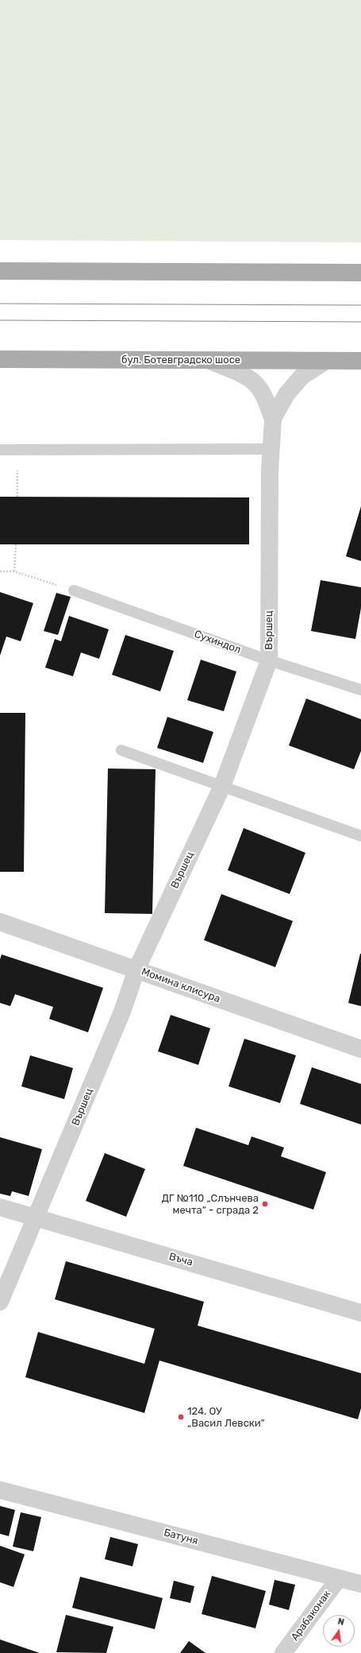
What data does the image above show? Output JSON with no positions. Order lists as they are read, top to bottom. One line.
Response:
{"streets":{"main road":["бул. Ботевградско шосе"],"street":["Вършец","Момина клисура","Въча","Батуня","Арабаконак"],"lane":["Сухиндол"]},"crossings":[["бул. Ботевградско шосе","Вършец"],["Вършец","Сухиндол"],["Вършец","Момина клисура"],["Вършец","Въча"],["Батуня","Арабаконак"]],"places":["ДГ №110 „Слънчева мечта“ - сграда 2","124. ОУ „Васил Левски“"],"north":"top"}
